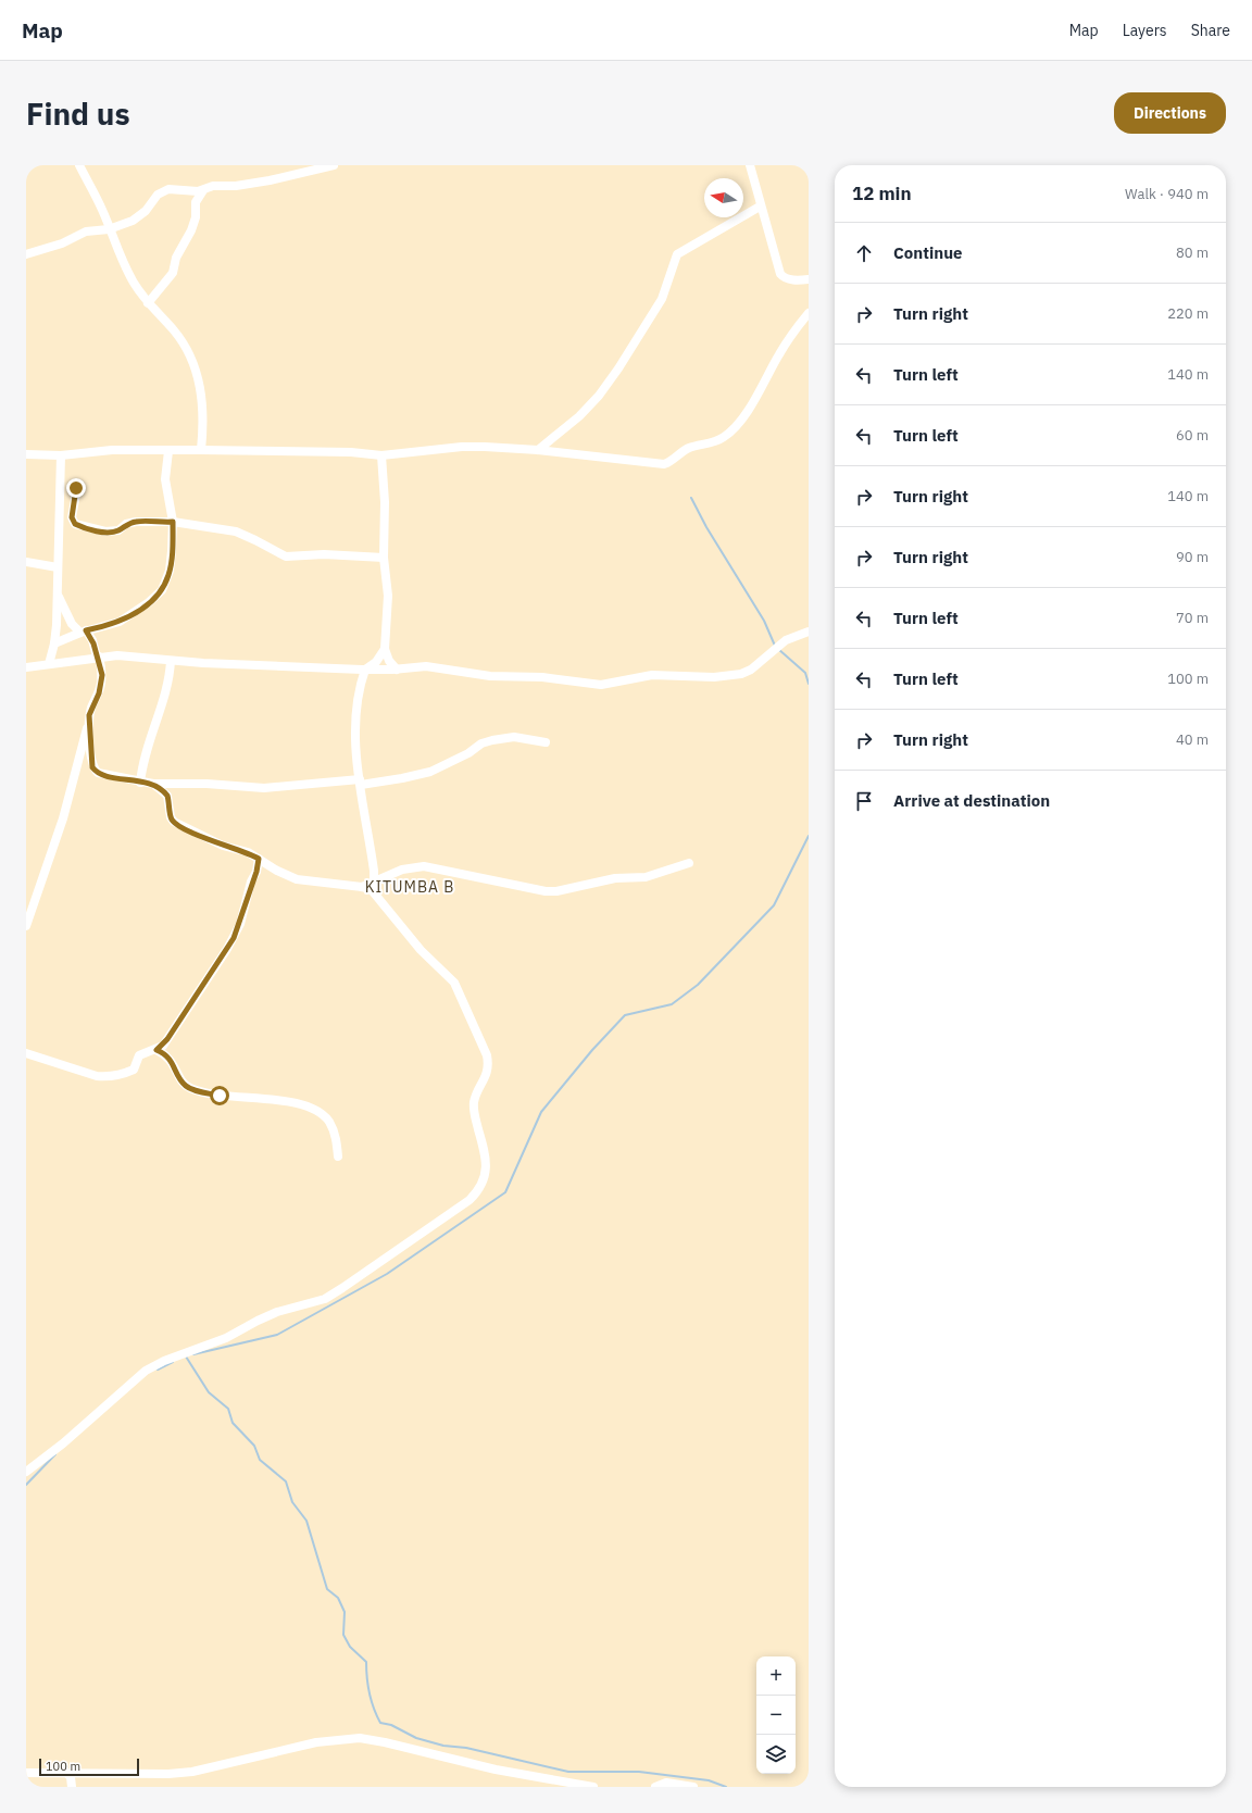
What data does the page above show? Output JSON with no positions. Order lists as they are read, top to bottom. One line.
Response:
{"districts":["KITUMBA B"],"scale_bar":"100 m","north":"left","page":{"header":"Map","nav":["Map","Layers","Share"],"buttons":"Directions","title":"Find us","heading":["12 min","Walk · 940 m"],"list":[["Continue","80 m"],["Turn right","220 m"],["Turn left","140 m"],["Turn left","60 m"],["Turn right","140 m"],["Turn right","90 m"],["Turn left","70 m"],["Turn left","100 m"],["Turn right","40 m"],"Arrive at destination"],"map_buttons":["+","−"],"scale":"100 m"}}
